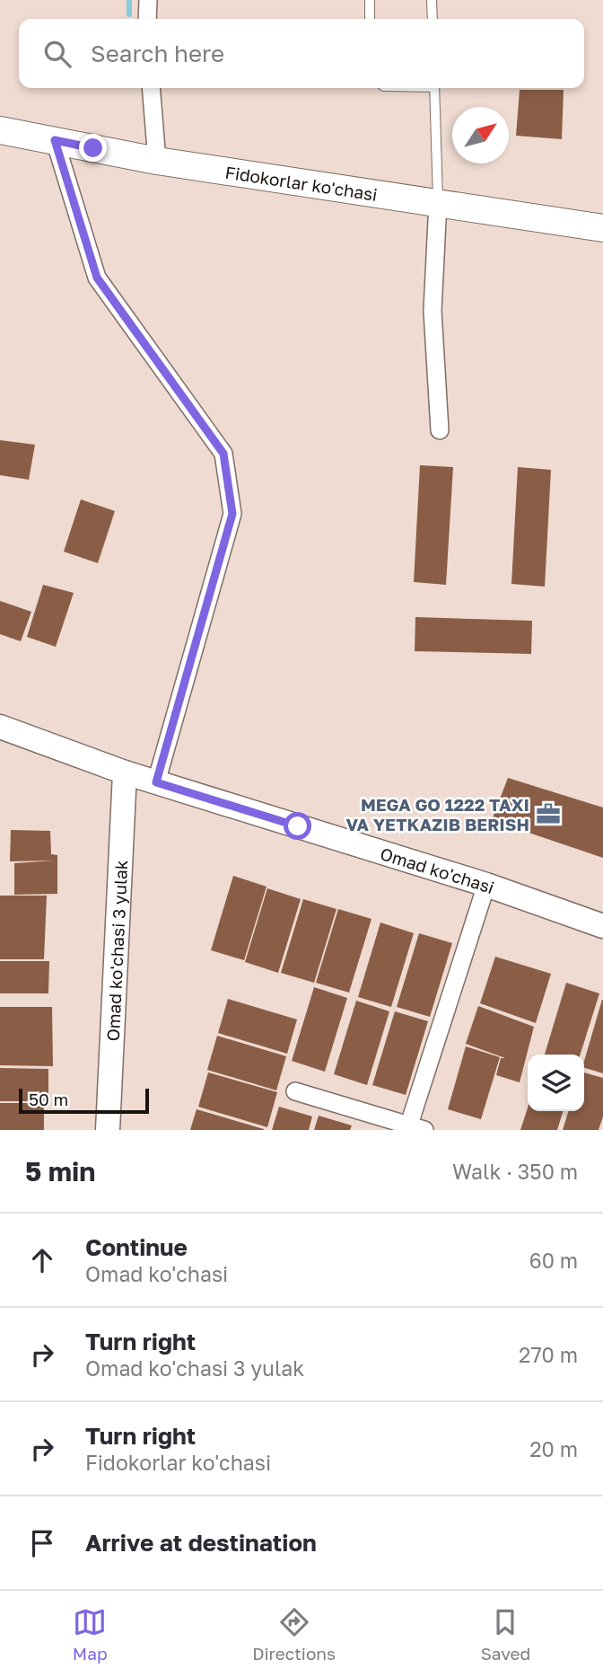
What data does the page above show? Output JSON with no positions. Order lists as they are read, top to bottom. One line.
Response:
{"streets":{"main road":["Fidokorlar ko'chasi"],"street":["Omad ko'chasi","Omad ko'chasi 3 yulak"]},"crossings":[["Omad ko'chasi","Omad ko'chasi 3 yulak"]],"places":{"office":["MEGA GO 1222 TAXI VA YETKAZIB BERISH"]},"scale_bar":"50 m","north":"top right","page":{"search":"Search here","scale":"50 m","heading":["5 min","Walk · 350 m"],"list":[["Continue","Omad ko'chasi","60 m"],["Turn right","Omad ko'chasi 3 yulak","270 m"],["Turn right","Fidokorlar ko'chasi","20 m"],"Arrive at destination"],"nav":["Map","Directions","Saved"]}}
